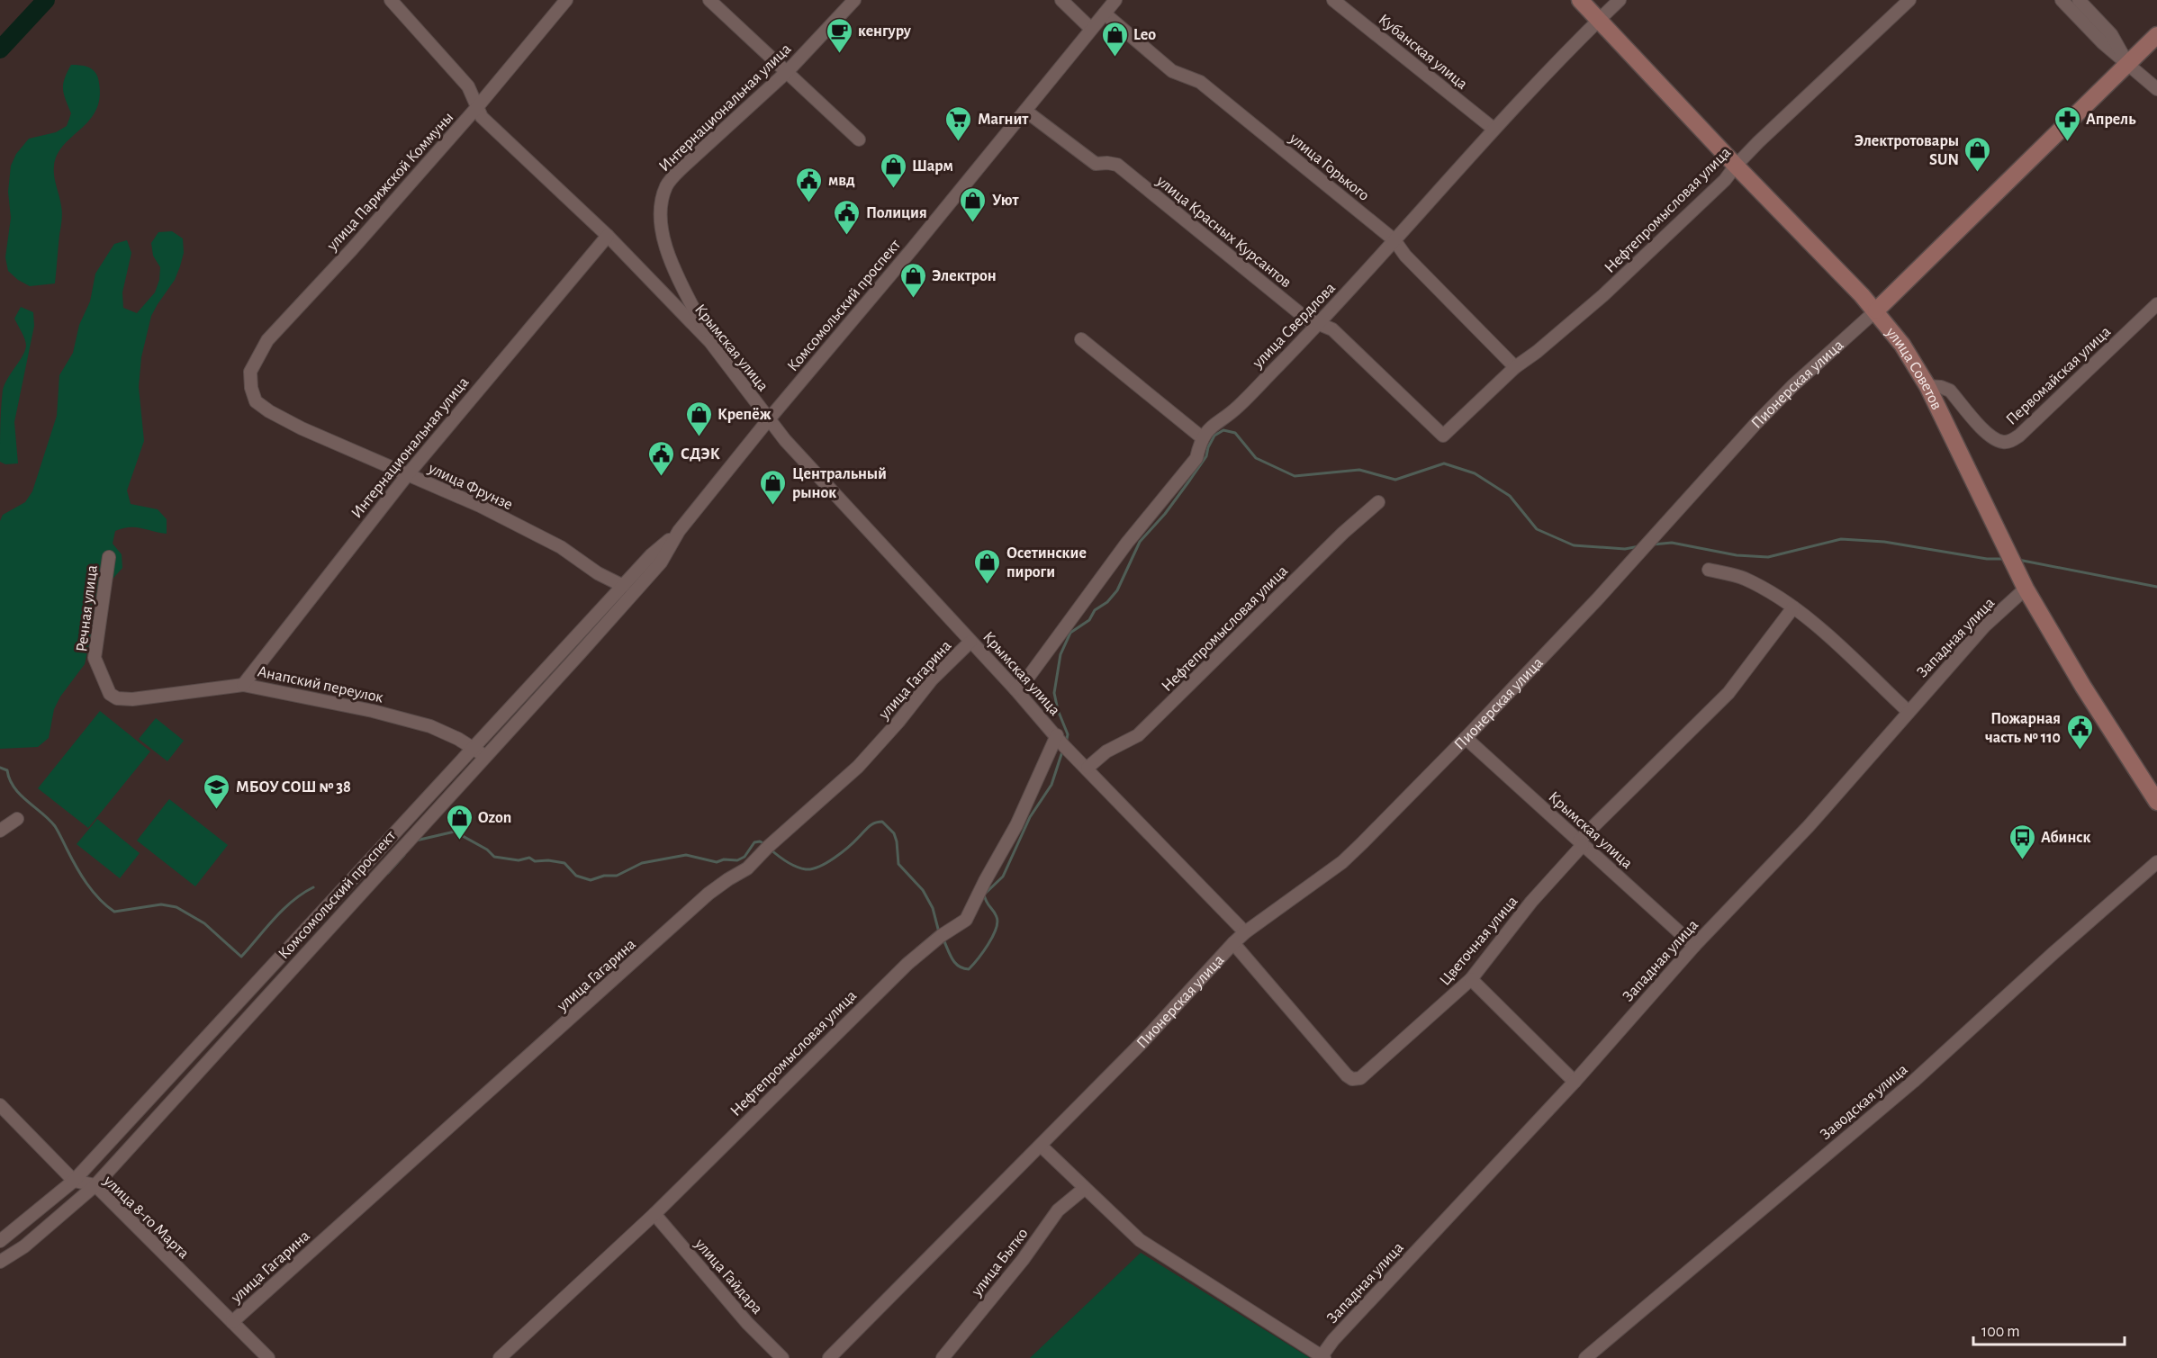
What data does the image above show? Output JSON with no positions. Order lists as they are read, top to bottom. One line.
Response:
{"streets":{"main road":["улица Советов","Пионерская улица"],"street":["Кубанская улица","Интернациональная улица","улица Горького","улица Парижской Коммуны","Нефтепромысловая улица","улица Красных Курсантов","Комсомольский проспект","улица Свердлова","Крымская улица","Первомайская улица","улица Фрунзе","Речная улица","Западная улица","улица Гагарина","Анапский переулок","Цветочная улица","Заводская улица","улица 8-го Марта","улица Бытко","улица Гайдара"]},"crossings":[["Кубанская улица","улица Свердлова"],["Интернациональная улица","Крымская улица"],["Интернациональная улица","улица Фрунзе"],["Интернациональная улица","Анапский переулок"],["улица Горького","Нефтепромысловая улица"],["улица Горького","Комсомольский проспект"],["улица Горького","улица Свердлова"],["улица Парижской Коммуны","Крымская улица"],["улица Парижской Коммуны","улица Фрунзе"],["Нефтепромысловая улица","улица Красных Курсантов"],["Нефтепромысловая улица","Крымская улица"],["Нефтепромысловая улица","улица Советов"],["Нефтепромысловая улица","улица Гайдара"],["улица Красных Курсантов","Комсомольский проспект"],["улица Красных Курсантов","улица Свердлова"],["Комсомольский проспект","Крымская улица"],["Комсомольский проспект","улица Фрунзе"],["Комсомольский проспект","Анапский переулок"],["Комсомольский проспект","улица 8-го Марта"],["улица Свердлова","Крымская улица"],["улица Свердлова","улица Советов"],["Крымская улица","Пионерская улица"],["Крымская улица","Западная улица"],["Крымская улица","улица Гагарина"],["Крымская улица","Цветочная улица"],["улица Советов","Первомайская улица"],["улица Советов","Пионерская улица"],["улица Советов","Западная улица"],["Пионерская улица","Западная улица"],["Пионерская улица","Цветочная улица"],["Речная улица","Анапский переулок"],["Западная улица","улица Бытко"],["улица Гагарина","улица 8-го Марта"]],"places":{"cafe":["кенгуру"],"shop":["Leo","Электротовары SUN","Шарм","Уют","Электрон","Крепёж","Центральный рынок","Осетинские пироги","Ozon"],"supermarket":["Магнит"],"pharmacy":["Апрель"],"public building":["мвд","Полиция","СДЭК","Пожарная часть № 110"],"school or university":["МБОУ СОШ № 38"],"bus stop":["Абинск"]},"scale_bar":"100 m"}
